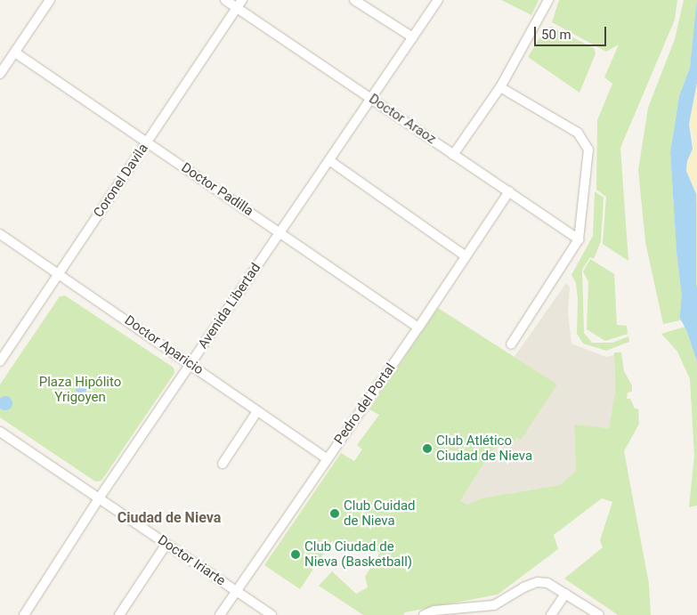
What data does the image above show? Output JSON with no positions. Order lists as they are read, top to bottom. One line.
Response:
{"streets":{"street":["Doctor Araoz","Coronel Davila","Doctor Padilla","Avenida Libertad","Doctor Aparicio","Pedro del Portal","Doctor Iriarte"]},"crossings":[["Doctor Araoz","Coronel Davila"],["Doctor Araoz","Avenida Libertad"],["Doctor Araoz","Pedro del Portal"],["Coronel Davila","Doctor Padilla"],["Coronel Davila","Doctor Aparicio"],["Doctor Padilla","Avenida Libertad"],["Doctor Padilla","Pedro del Portal"],["Avenida Libertad","Doctor Aparicio"],["Avenida Libertad","Doctor Iriarte"],["Doctor Aparicio","Pedro del Portal"],["Pedro del Portal","Doctor Iriarte"]],"districts":["Ciudad de Nieva"],"parks":["Plaza Hipólito Yrigoyen"],"places":["Club Atlético Ciudad de Nieva","Club Cuidad de Nieva","Club Ciudad de Nieva (Basketball)"],"scale_bar":"50 m"}
